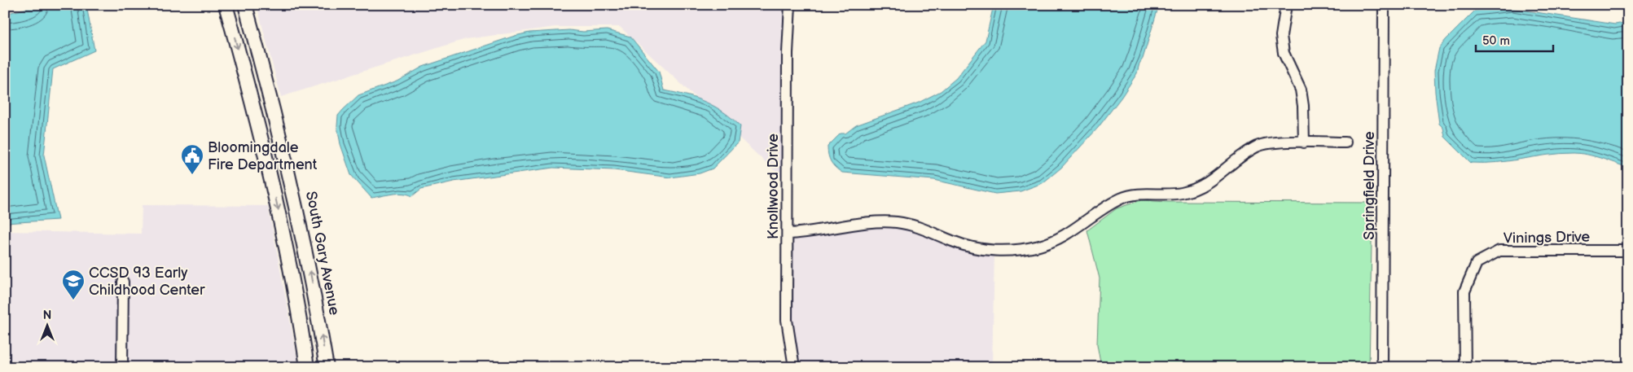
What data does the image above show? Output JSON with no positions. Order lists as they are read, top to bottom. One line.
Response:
{"streets":{"main road":["South Gary Avenue"],"street":["Springfield Drive","Knollwood Drive","Vinings Drive"]},"places":{"public building":["Bloomingdale Fire Department"],"school or university":["CCSD 93 Early Childhood Center"]},"scale_bar":"50 m","north":"top"}
